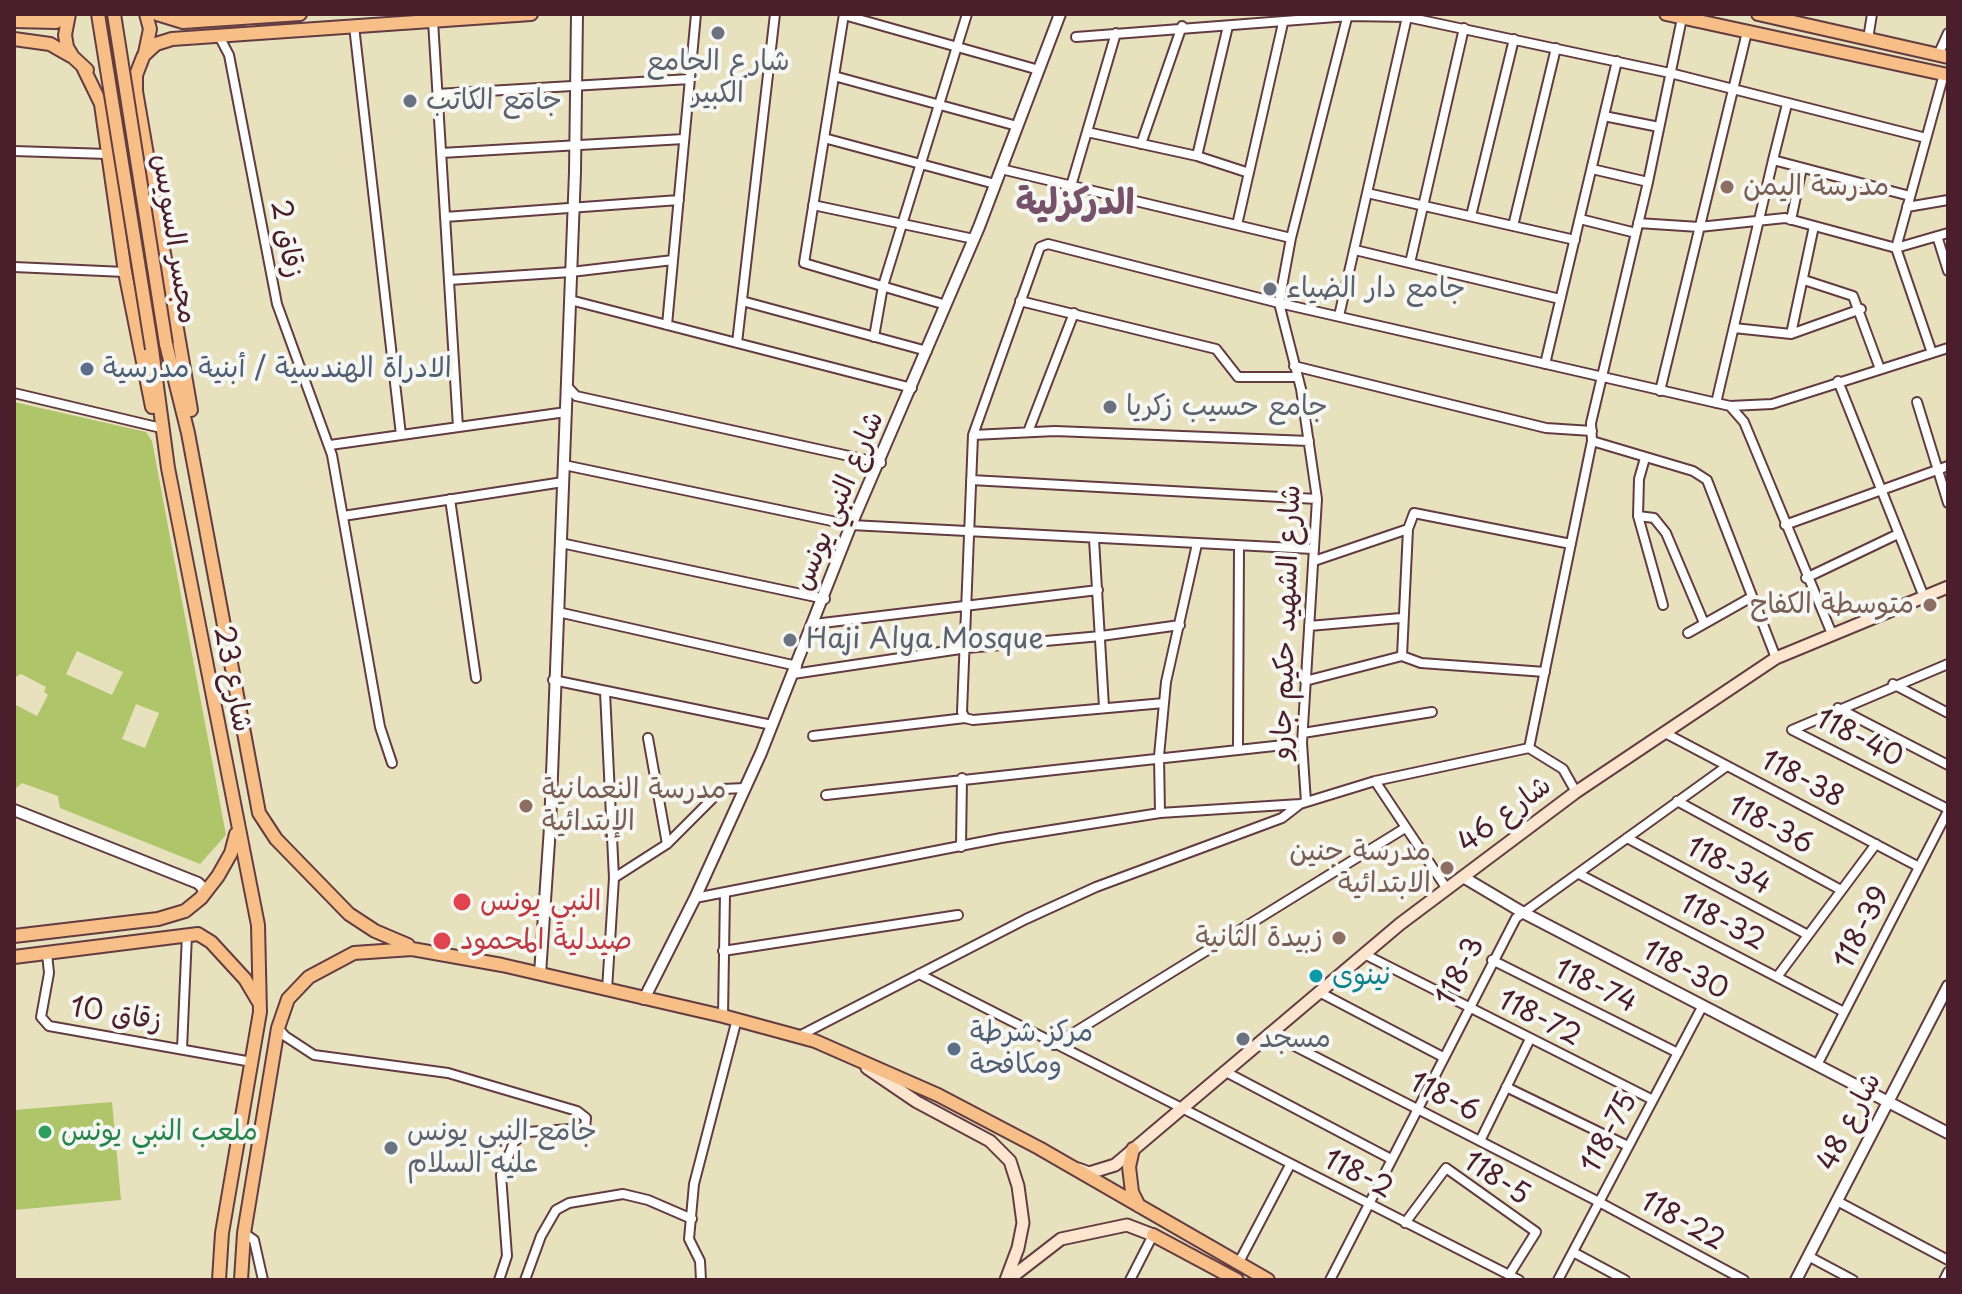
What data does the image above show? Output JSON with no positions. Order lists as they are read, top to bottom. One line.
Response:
{"streets":{"main road":["مجسر السويس","شارع 23","شارع 46"],"street":["زقاق 2","شارع النبي يونس","شارع الشهيد حكيم جارو","118-40","118-38","118-36","118-34","118-32","118-39","118-30","118-3","118-74","زقاق 10","118-72","118-6","شارع 48","118-75","118-2","118-5","118-22"]},"crossings":[["مجسر السويس","شارع 23"],["شارع 23","زقاق 10"],["118-40","118-39"],["118-38","شارع 46"],["118-38","118-39"],["118-38","118-3"],["شارع 46","118-30"],["شارع 46","118-72"],["شارع 46","118-6"],["شارع 46","118-2"],["118-36","118-3"],["118-34","118-3"],["118-32","118-39"],["118-32","118-3"],["118-39","118-30"],["118-30","118-3"],["118-30","شارع 48"],["118-30","118-75"],["118-3","118-74"],["118-3","118-72"],["118-3","118-6"],["118-3","118-2"],["118-74","118-75"],["118-72","118-75"],["118-6","118-75"],["118-6","118-22"],["118-75","118-22"],["118-2","118-5"]],"districts":["الدركزلية"],"places":["شارع الجامع الكبير","جامع الكاتب","مدرسة اليمن","جامع دار الضياء","الادراة الهندسية / أبنية مدرسية","جامع حسيب زكريا","متوسطة الكفاح","Haji Alya Mosque","مدرسة النعمانية الإبتدائية","مدرسة جنين الابتدائية","النبي يونس","زبيدة الثانية","صيدلية المحمود","نينوى","مسجد","مركز شرطة ومكافحة","ملعب النبي يونس","جامع النبي يونس عليه السلام"]}
